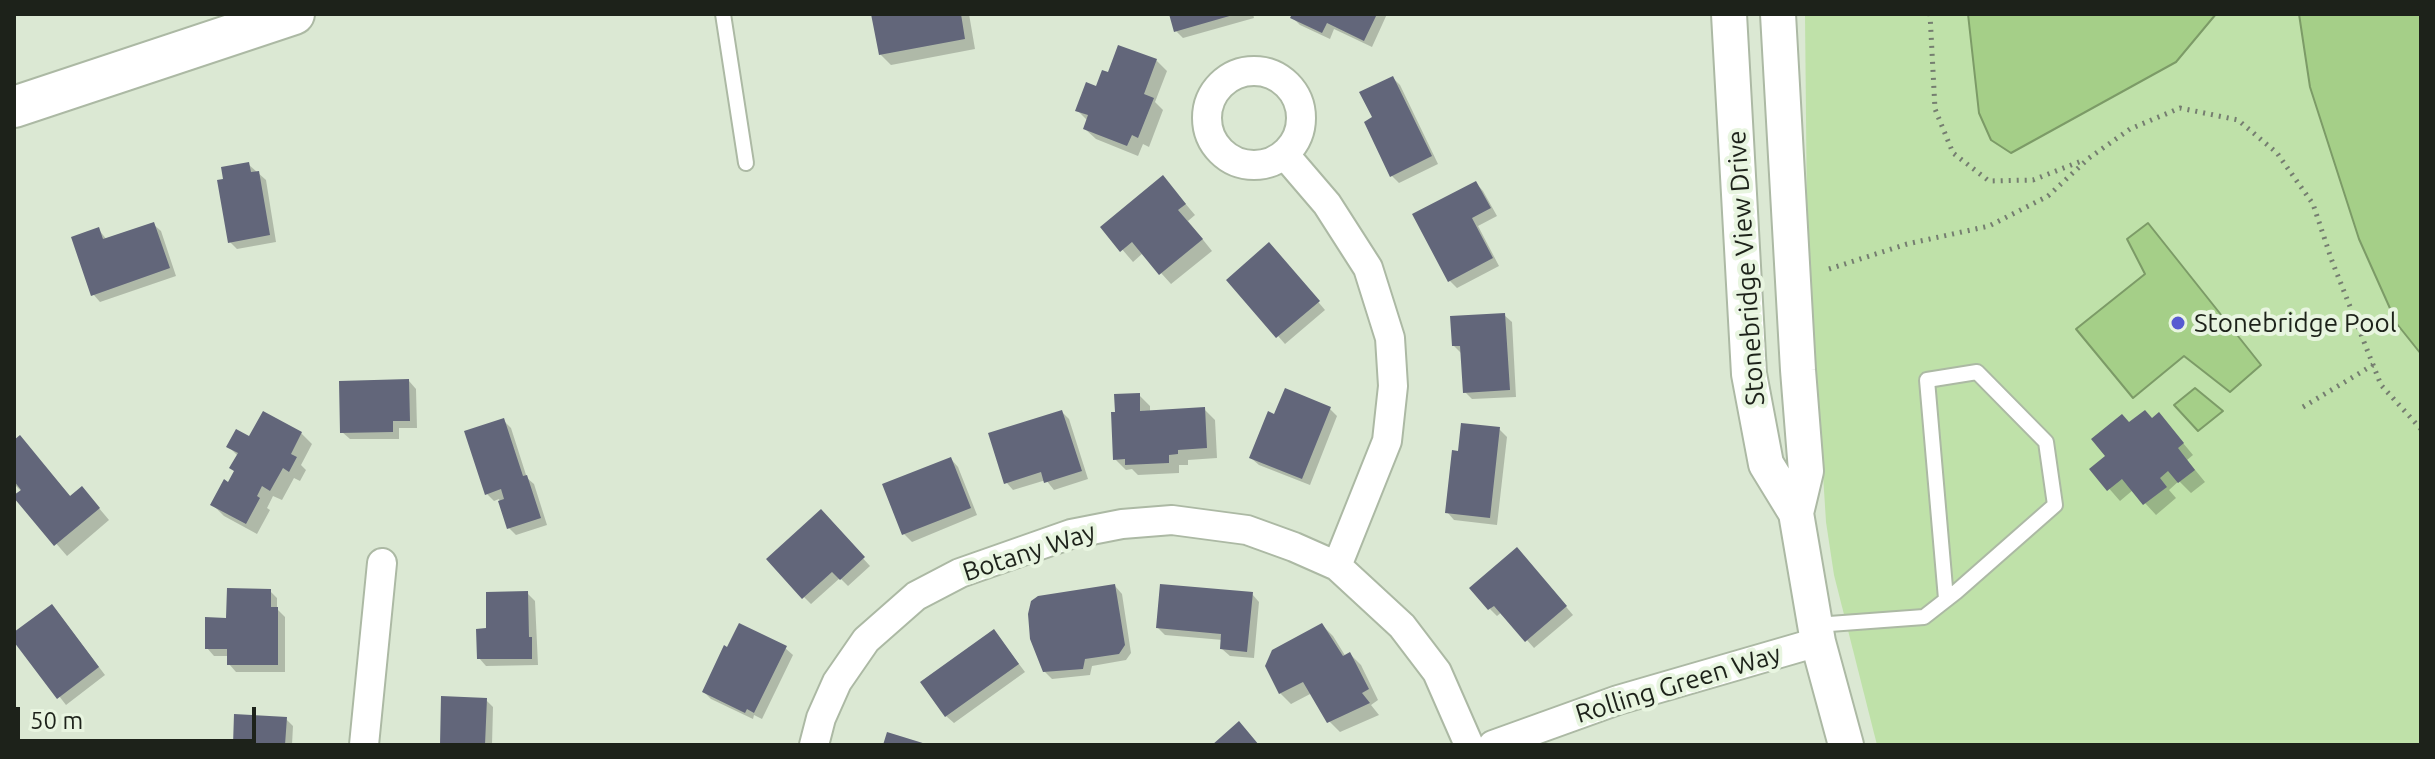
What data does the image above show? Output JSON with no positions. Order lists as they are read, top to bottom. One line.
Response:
{"streets":{"street":["Stonebridge View Drive","Botany Way","Rolling Green Way"]},"crossings":[["Stonebridge View Drive","Rolling Green Way"]],"places":["Stonebridge Pool"],"scale_bar":"50 m"}
